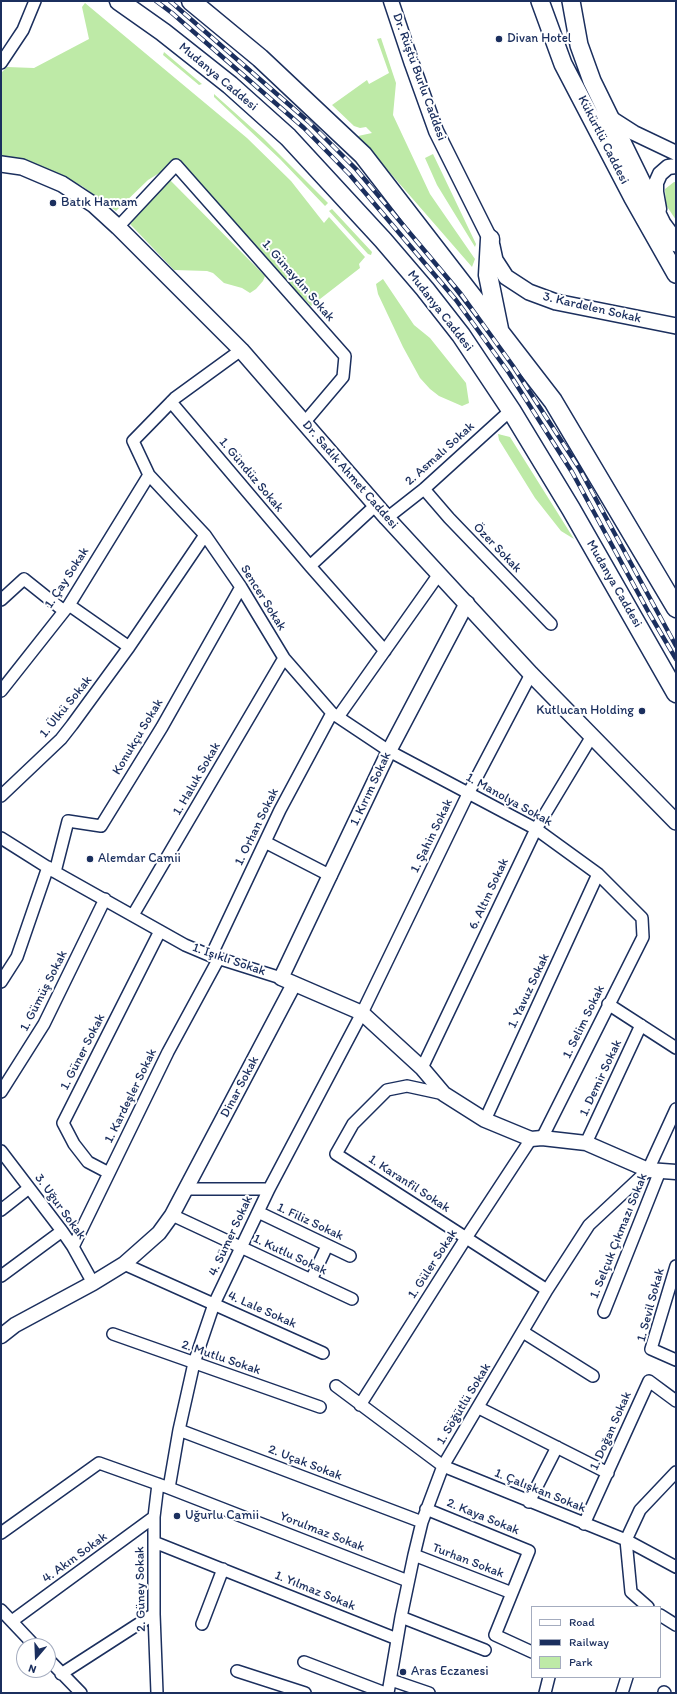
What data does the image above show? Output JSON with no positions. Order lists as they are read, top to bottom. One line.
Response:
{"streets":{"highway":["Mudanya Caddesi"],"main road":["Kükürtlü Caddesi","3. Kardelen Sokak","Dr. Sadık Ahmet Caddesi"],"street":["Dr. Rüştü Burlu Caddesi","1. Günaydın Sokak","2. Asmalı Sokak","1. Gündüz Sokak","Özer Sokak","1. Çay Sokak","Sencer Sokak","1. Ülkü Sokak","Konukçu Sokak","1. Haluk Sokak","1. Kırım Sokak","1. Manolya Sokak","1. Orhan Sokak","1. Şahin Sokak","6. Altın Sokak","1. Işıklı Sokak","1. Gümüş Sokak","1. Yavuz Sokak","1. Selim Sokak","1. Güner Sokak","1. Demir Sokak","Dinar Sokak","1. Kardeşler Sokak","1. Karanfil Sokak","3. Uğur Sokak","1. Filiz Sokak","4. Sümer Sokak","1. Selçuk Çıkmazı Sokak","1. Kutlu Sokak","1. Güler Sokak","1. Sevil Sokak","4. Lale Sokak","2. Mutlu Sokak","1. Söğütlü Sokak","1. Doğan Sokak","2. Uçak Sokak","1. Çalışkan Sokak","2. Kaya Sokak","Yorulmaz Sokak","4. Akın Sokak","Turhan Sokak","2. Güney Sokak","1. Yılmaz Sokak"]},"crossings":[["Mudanya Caddesi","2. Asmalı Sokak"],["Dr. Rüştü Burlu Caddesi","3. Kardelen Sokak"],["1. Günaydın Sokak","Dr. Sadık Ahmet Caddesi"],["2. Asmalı Sokak","Dr. Sadık Ahmet Caddesi"],["2. Asmalı Sokak","Özer Sokak"],["1. Gündüz Sokak","Sencer Sokak"],["1. Gündüz Sokak","1. Orhan Sokak"],["Dr. Sadık Ahmet Caddesi","1. Kırım Sokak"],["Dr. Sadık Ahmet Caddesi","1. Orhan Sokak"],["Dr. Sadık Ahmet Caddesi","1. Şahin Sokak"],["Dr. Sadık Ahmet Caddesi","6. Altın Sokak"],["1. Çay Sokak","Sencer Sokak"],["Sencer Sokak","1. Ülkü Sokak"],["Sencer Sokak","Konukçu Sokak"],["Sencer Sokak","1. Haluk Sokak"],["Sencer Sokak","1. Kırım Sokak"],["Sencer Sokak","1. Manolya Sokak"],["Sencer Sokak","1. Orhan Sokak"],["Konukçu Sokak","1. Işıklı Sokak"],["1. Haluk Sokak","1. Işıklı Sokak"],["1. Kırım Sokak","1. Manolya Sokak"],["1. Kırım Sokak","1. Işıklı Sokak"],["1. Kırım Sokak","Dinar Sokak"],["1. Manolya Sokak","1. Şahin Sokak"],["1. Manolya Sokak","6. Altın Sokak"],["1. Manolya Sokak","1. Yavuz Sokak"],["1. Manolya Sokak","1. Selim Sokak"],["1. Orhan Sokak","1. Işıklı Sokak"],["1. Orhan Sokak","1. Kardeşler Sokak"],["1. Şahin Sokak","1. Işıklı Sokak"],["1. Şahin Sokak","4. Sümer Sokak"],["6. Altın Sokak","1. Işıklı Sokak"],["1. Işıklı Sokak","1. Gümüş Sokak"],["1. Işıklı Sokak","1. Yavuz Sokak"],["1. Işıklı Sokak","1. Selim Sokak"],["1. Işıklı Sokak","1. Güner Sokak"],["1. Işıklı Sokak","1. Demir Sokak"],["1. Işıklı Sokak","Dinar Sokak"],["1. Işıklı Sokak","1. Kardeşler Sokak"],["1. Işıklı Sokak","1. Karanfil Sokak"],["1. Işıklı Sokak","4. Sümer Sokak"],["1. Işıklı Sokak","1. Selçuk Çıkmazı Sokak"],["1. Işıklı Sokak","1. Güler Sokak"],["1. Işıklı Sokak","1. Söğütlü Sokak"],["1. Selim Sokak","1. Güler Sokak"],["1. Güner Sokak","1. Kardeşler Sokak"],["Dinar Sokak","3. Uğur Sokak"],["Dinar Sokak","1. Kutlu Sokak"],["Dinar Sokak","4. Lale Sokak"],["1. Kardeşler Sokak","3. Uğur Sokak"],["1. Karanfil Sokak","1. Güler Sokak"],["1. Karanfil Sokak","1. Söğütlü Sokak"],["1. Filiz Sokak","4. Sümer Sokak"],["4. Sümer Sokak","1. Kutlu Sokak"],["4. Sümer Sokak","4. Lale Sokak"],["4. Sümer Sokak","2. Mutlu Sokak"],["4. Sümer Sokak","2. Uçak Sokak"],["4. Sümer Sokak","Yorulmaz Sokak"],["1. Selçuk Çıkmazı Sokak","1. Söğütlü Sokak"],["1. Güler Sokak","1. Çalışkan Sokak"],["1. Söğütlü Sokak","2. Uçak Sokak"],["1. Söğütlü Sokak","1. Çalışkan Sokak"],["1. Söğütlü Sokak","2. Kaya Sokak"],["1. Söğütlü Sokak","Yorulmaz Sokak"],["1. Söğütlü Sokak","Turhan Sokak"],["1. Söğütlü Sokak","1. Yılmaz Sokak"],["1. Doğan Sokak","1. Çalışkan Sokak"],["2. Kaya Sokak","Turhan Sokak"],["Yorulmaz Sokak","2. Güney Sokak"],["4. Akın Sokak","2. Güney Sokak"],["2. Güney Sokak","1. Yılmaz Sokak"]],"places":["Divan Hotel","Batık Hamam","Kutlucan Holding","Alemdar Camii","Uğurlu Camii","Aras Eczanesi"],"legend":["Road","Railway","Park"],"north":"bottom"}
